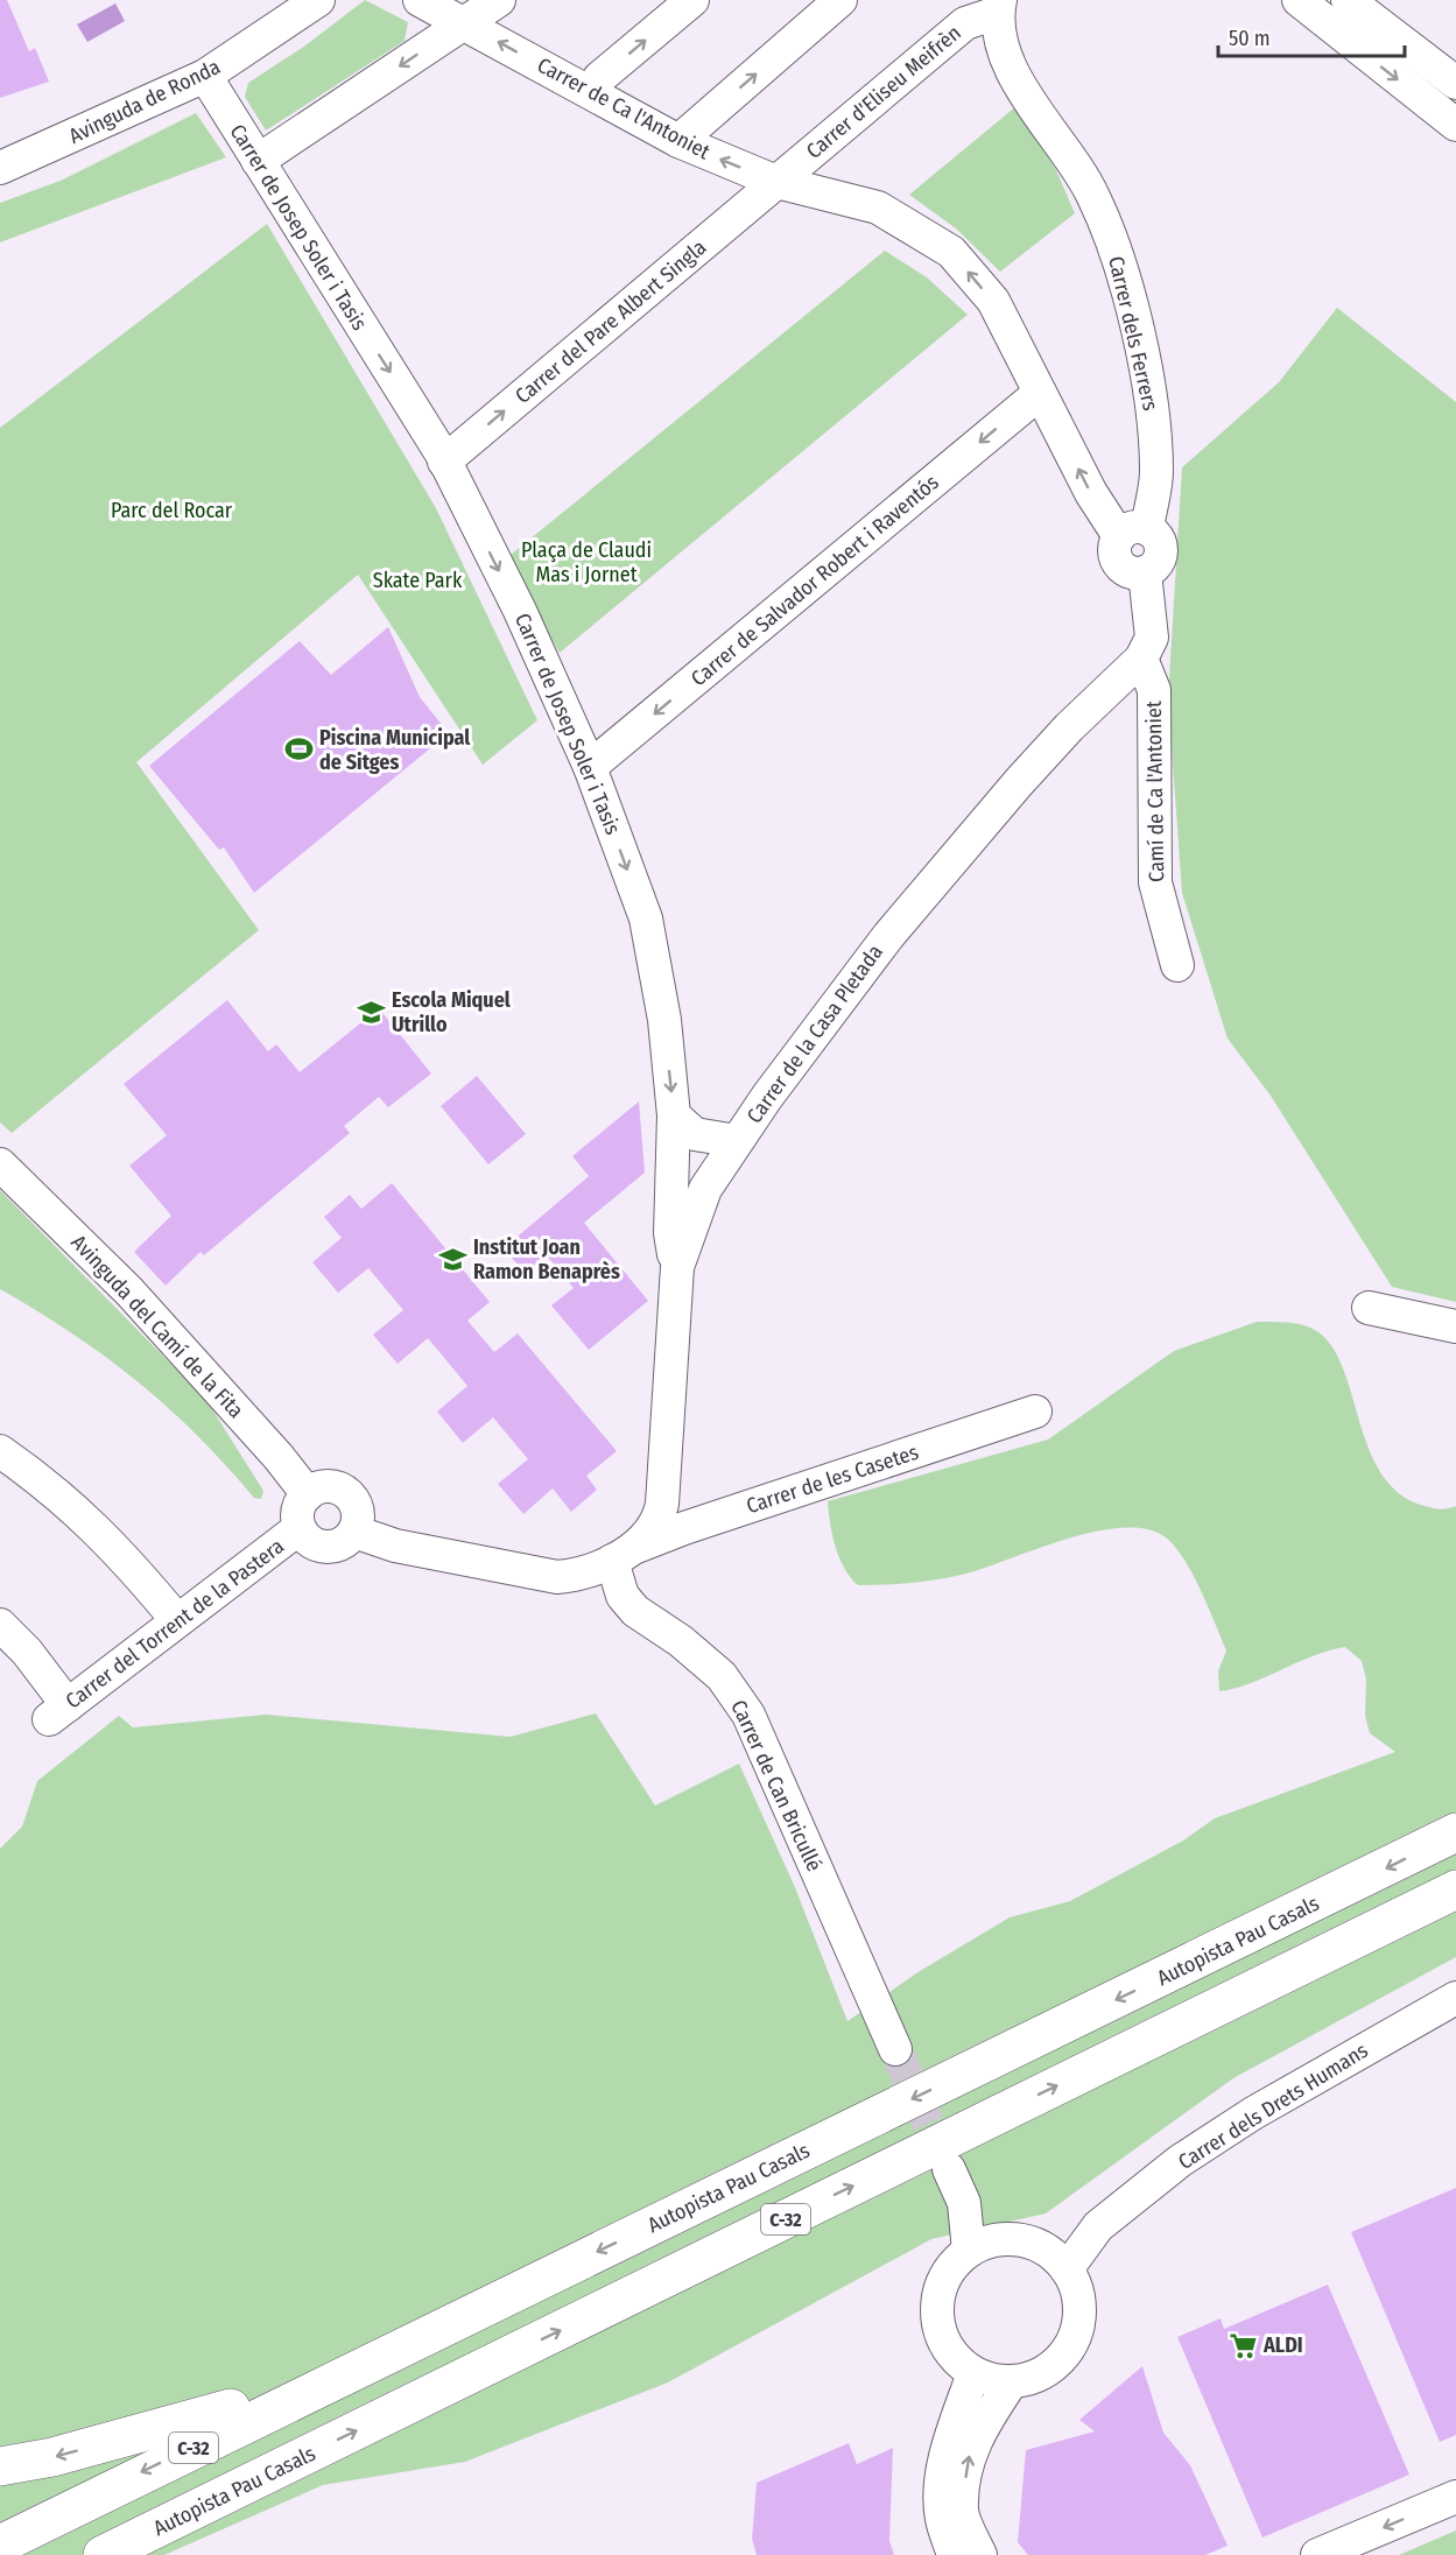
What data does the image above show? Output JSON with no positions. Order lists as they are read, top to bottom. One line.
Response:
{"streets":{"highway":["Autopista Pau Casals","C-32"],"street":["Carrer d'Eliseu Meifrèn","Avinguda de Ronda","Carrer de Ca l'Antoniet","Carrer de Josep Soler i Tasis","Carrer del Pare Albert Singla","Carrer dels Ferrers","Carrer de Salvador Robert i Raventós","Camí de Ca l'Antoniet","Carrer de la Casa Pletada","Avinguda del Camí de la Fita","Carrer de les Casetes","Carrer del Torrent de la Pastera","Carrer de Can Bricullé","Carrer dels Drets Humans"]},"crossings":[["Carrer d'Eliseu Meifrèn","Carrer de Ca l'Antoniet"],["Carrer d'Eliseu Meifrèn","Carrer del Pare Albert Singla"],["Carrer d'Eliseu Meifrèn","Carrer dels Ferrers"],["Avinguda de Ronda","Carrer de Josep Soler i Tasis"],["Carrer de Ca l'Antoniet","Carrer del Pare Albert Singla"],["Carrer de Ca l'Antoniet","Carrer dels Ferrers"],["Carrer de Ca l'Antoniet","Carrer de Salvador Robert i Raventós"],["Carrer de Josep Soler i Tasis","Carrer del Pare Albert Singla"],["Carrer de Josep Soler i Tasis","Carrer de Salvador Robert i Raventós"],["Carrer de Josep Soler i Tasis","Carrer de la Casa Pletada"],["Camí de Ca l'Antoniet","Carrer de la Casa Pletada"],["Carrer de la Casa Pletada","Carrer de les Casetes"],["Carrer de la Casa Pletada","Carrer de Can Bricullé"],["Avinguda del Camí de la Fita","Carrer del Torrent de la Pastera"],["Carrer de les Casetes","Carrer de Can Bricullé"]],"one_way":["Carrer de Ca l'Antoniet","Carrer de Josep Soler i Tasis","Carrer de Salvador Robert i Raventós"],"parks":["Parc del Rocar","Plaça de Claudi Mas i Jornet","Skate Park"],"places":{"sports":["Piscina Municipal de Sitges"],"school or university":["Escola Miquel Utrillo","Institut Joan Ramon Benaprès"],"supermarket":["ALDI"]},"scale_bar":"50 m"}
